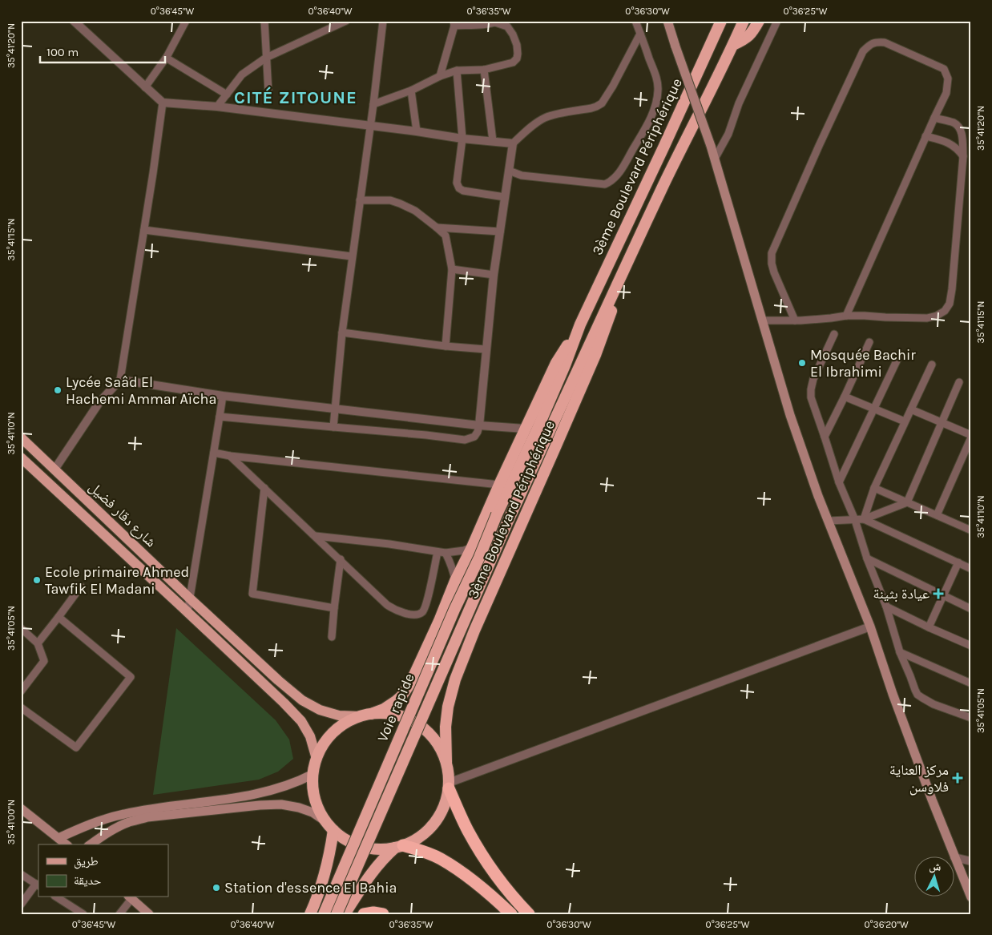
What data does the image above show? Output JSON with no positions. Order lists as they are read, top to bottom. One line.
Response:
{"streets":{"highway":["3ème Boulevard Périphérique","Voie rapide"],"main road":["شارع دقار فضيل"]},"crossings":[["3ème Boulevard Périphérique","شارع دقار فضيل"],["3ème Boulevard Périphérique","Voie rapide"]],"districts":["CITÉ ZITOUNE"],"places":{"other":["Mosquée Bachir El Ibrahimi","Lycée Saâd El Hachemi Ammar Aïcha","Ecole primaire Ahmed Tawfik El Madani","Station d'essence El Bahia"],"health":["عيادة بثينة","مركز العناية فلاوسن"]},"legend":["طريق","حديقة"],"scale_bar":"100 m","north":"top","coordinates":["0°36'45\"W","0°36'40\"W","0°36'35\"W","0°36'30\"W","0°36'25\"W","35°41'20\"N","35°41'15\"N","35°41'10\"N","35°41'05\"N","35°41'00\"N","0°36'20\"W"]}
